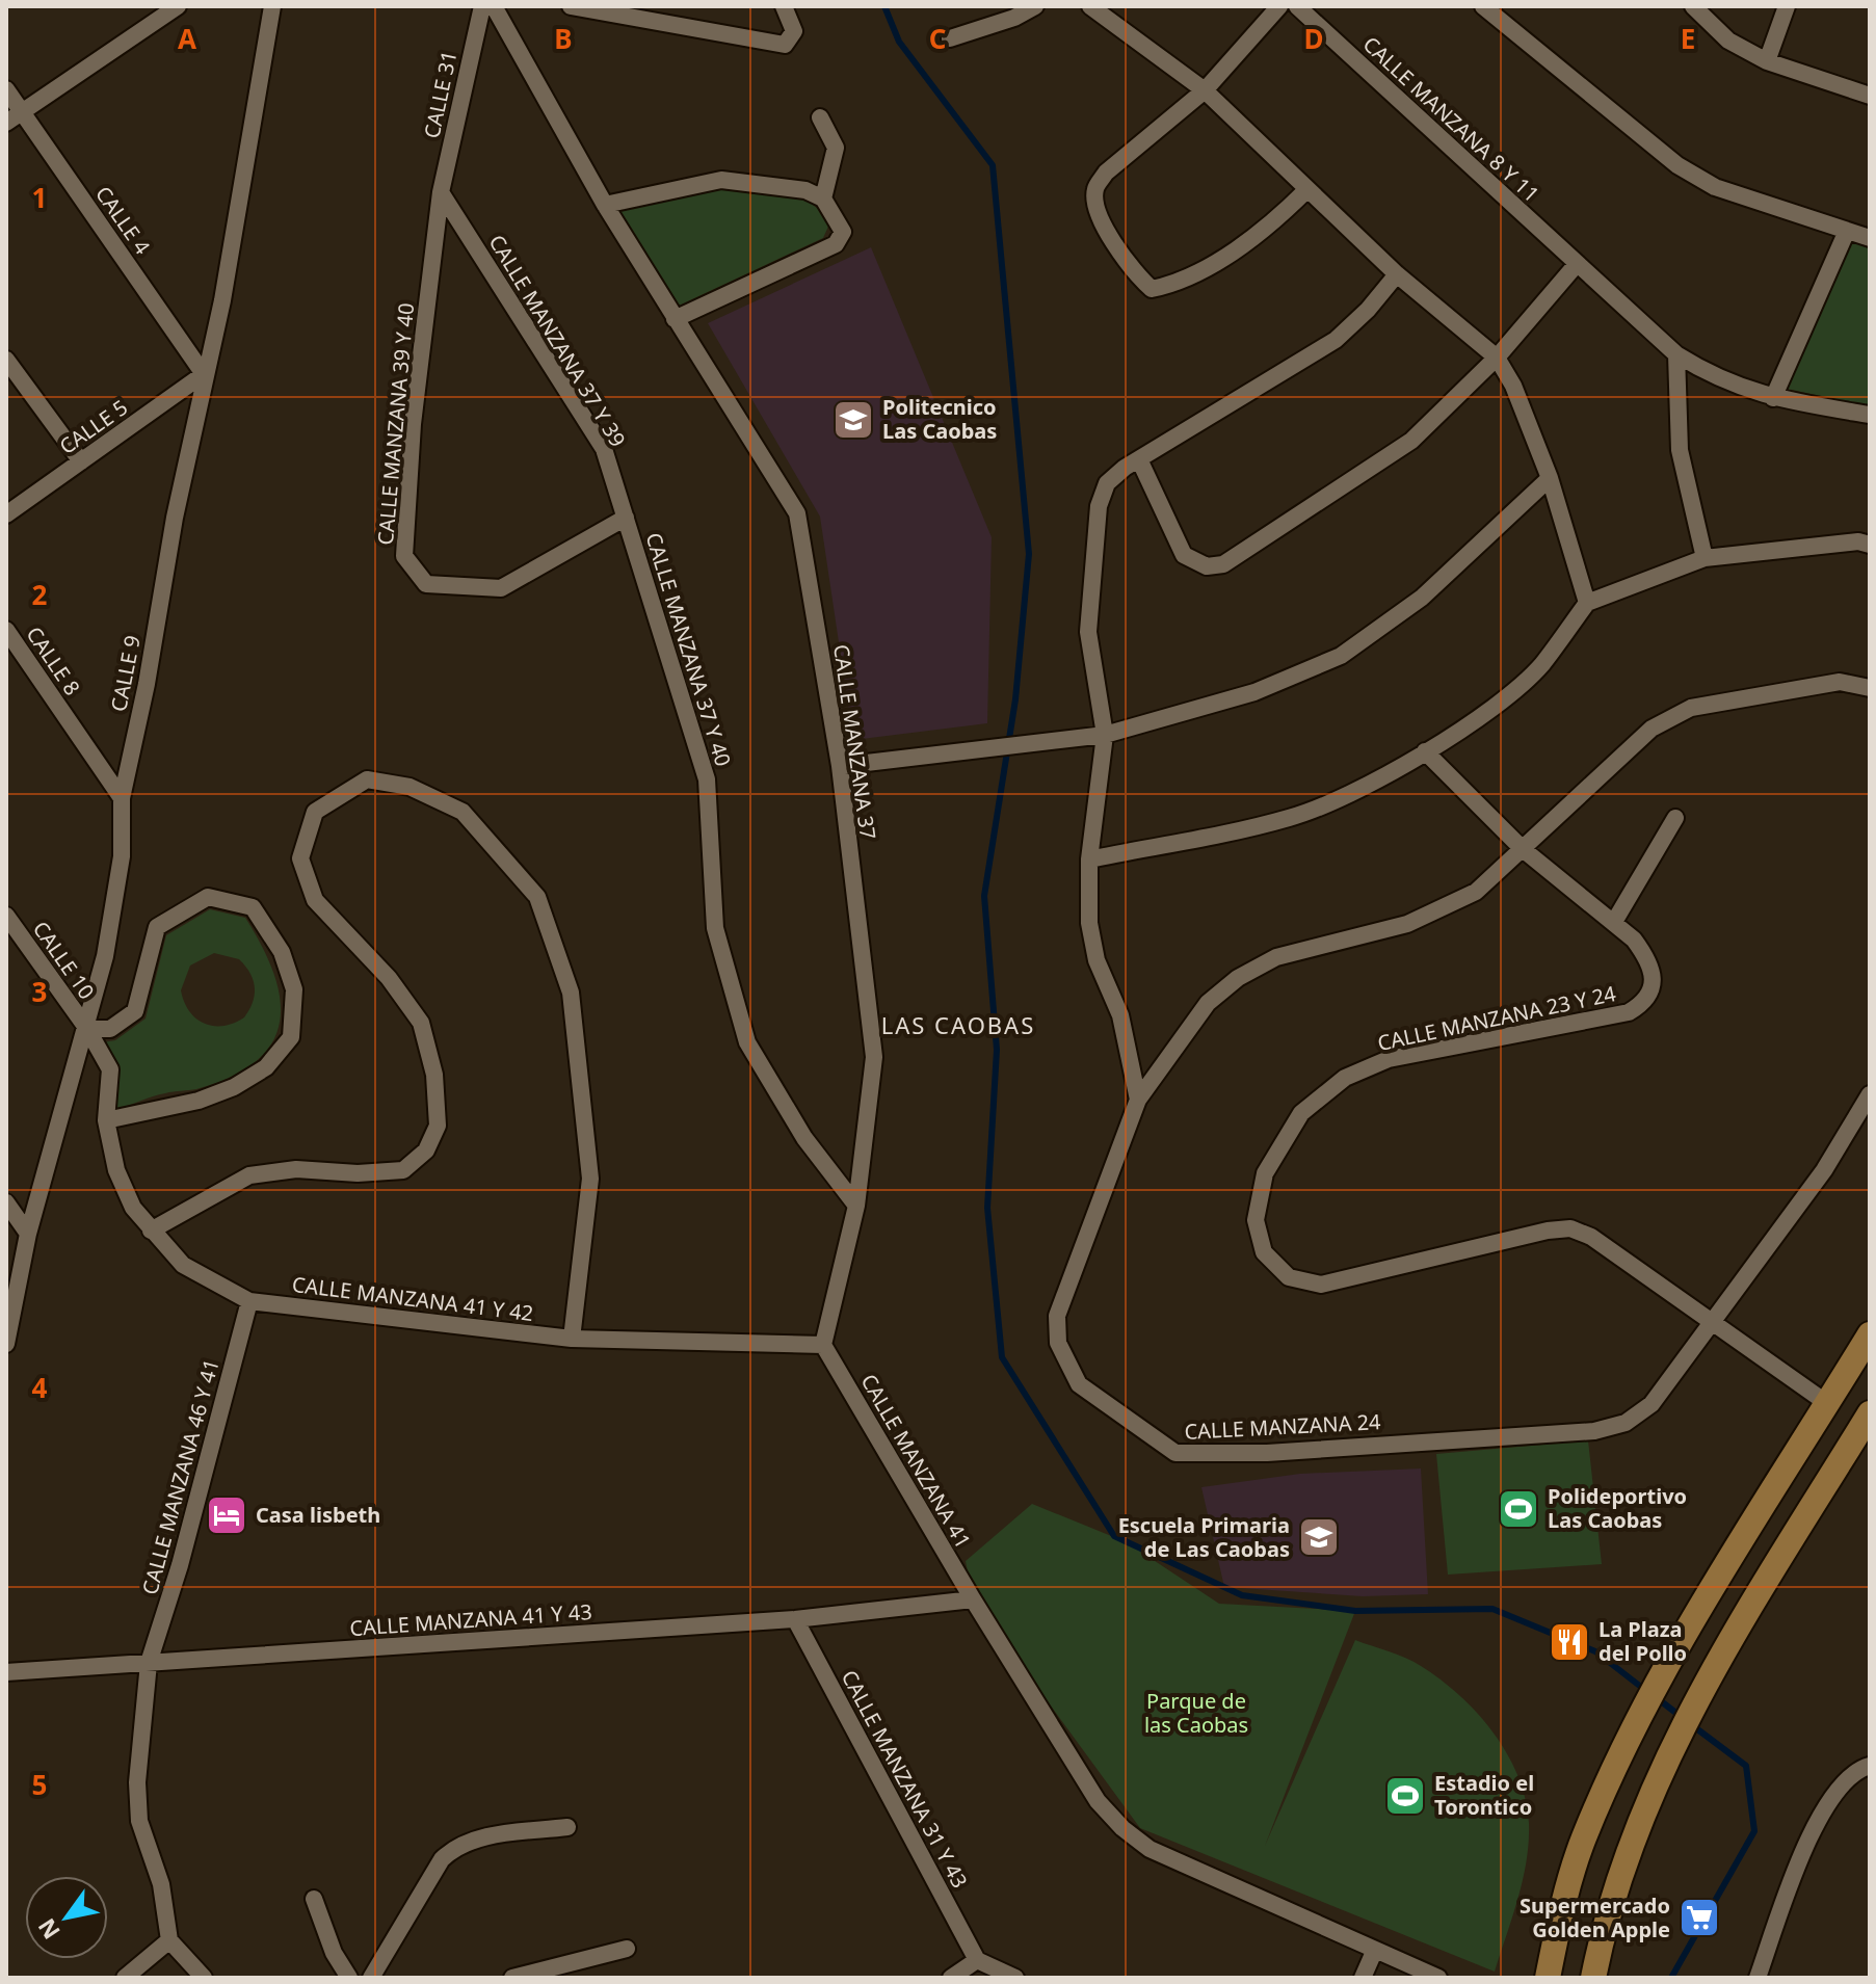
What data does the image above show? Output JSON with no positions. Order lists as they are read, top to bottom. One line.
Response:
{"streets":{"street":["CALLE 31","CALLE MANZANA 8 Y 11","CALLE 4","CALLE MANZANA 37 Y 39","CALLE MANZANA 39 Y 40","CALLE 5","CALLE MANZANA 37 Y 40","CALLE 8","CALLE 9","CALLE MANZANA 37","CALLE 10","CALLE MANZANA 23 Y 24","CALLE MANZANA 41 Y 42","CALLE MANZANA 24","CALLE MANZANA 41","CALLE MANZANA 46 Y 41","CALLE MANZANA 41 Y 43","CALLE MANZANA 31 Y 43"]},"crossings":[["CALLE 31","CALLE MANZANA 37 Y 39"],["CALLE 31","CALLE MANZANA 39 Y 40"],["CALLE 4","CALLE 5"],["CALLE 4","CALLE 9"],["CALLE MANZANA 37 Y 39","CALLE MANZANA 39 Y 40"],["CALLE MANZANA 37 Y 39","CALLE MANZANA 37 Y 40"],["CALLE MANZANA 39 Y 40","CALLE MANZANA 37 Y 40"],["CALLE 5","CALLE 9"],["CALLE MANZANA 37 Y 40","CALLE MANZANA 37"],["CALLE 8","CALLE 9"],["CALLE 9","CALLE 10"],["CALLE MANZANA 37","CALLE MANZANA 41 Y 42"],["CALLE MANZANA 37","CALLE MANZANA 41"],["CALLE 10","CALLE MANZANA 41 Y 42"],["CALLE 10","CALLE MANZANA 46 Y 41"],["CALLE MANZANA 23 Y 24","CALLE MANZANA 24"],["CALLE MANZANA 41 Y 42","CALLE MANZANA 41"],["CALLE MANZANA 41 Y 42","CALLE MANZANA 46 Y 41"],["CALLE MANZANA 41","CALLE MANZANA 41 Y 43"],["CALLE MANZANA 46 Y 41","CALLE MANZANA 41 Y 43"],["CALLE MANZANA 41 Y 43","CALLE MANZANA 31 Y 43"]],"districts":["LAS CAOBAS"],"parks":["Parque de las Caobas"],"places":{"school or university":["Politecnico Las Caobas","Escuela Primaria de Las Caobas"],"sports":["Polideportivo Las Caobas","Estadio el Torontico"],"hotel":["Casa lisbeth"],"restaurant":["La Plaza del Pollo"],"supermarket":["Supermercado Golden Apple"]},"north":"bottom left","grid":{"columns":["A","B","C","D","E"],"rows":["1","2","3","4","5"]}}
